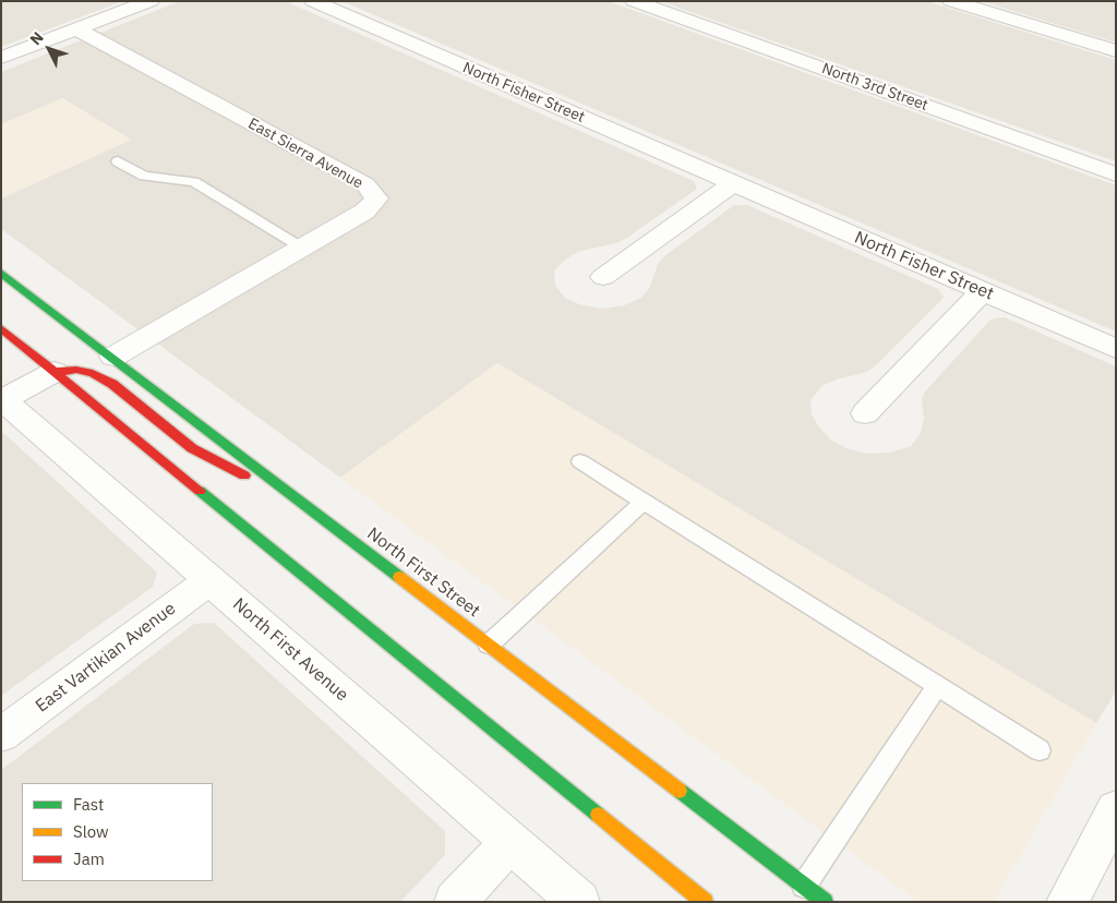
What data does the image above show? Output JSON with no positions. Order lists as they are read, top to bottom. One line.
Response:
{"streets":{"main road":["North First Street"],"street":["North 3rd Street","North Fisher Street","East Sierra Avenue","North First Avenue","East Vartikian Avenue"]},"crossings":[["East Sierra Avenue","North First Street"],["North First Avenue","East Vartikian Avenue"]],"legend":["Fast","Slow","Jam"],"north":"top left"}
